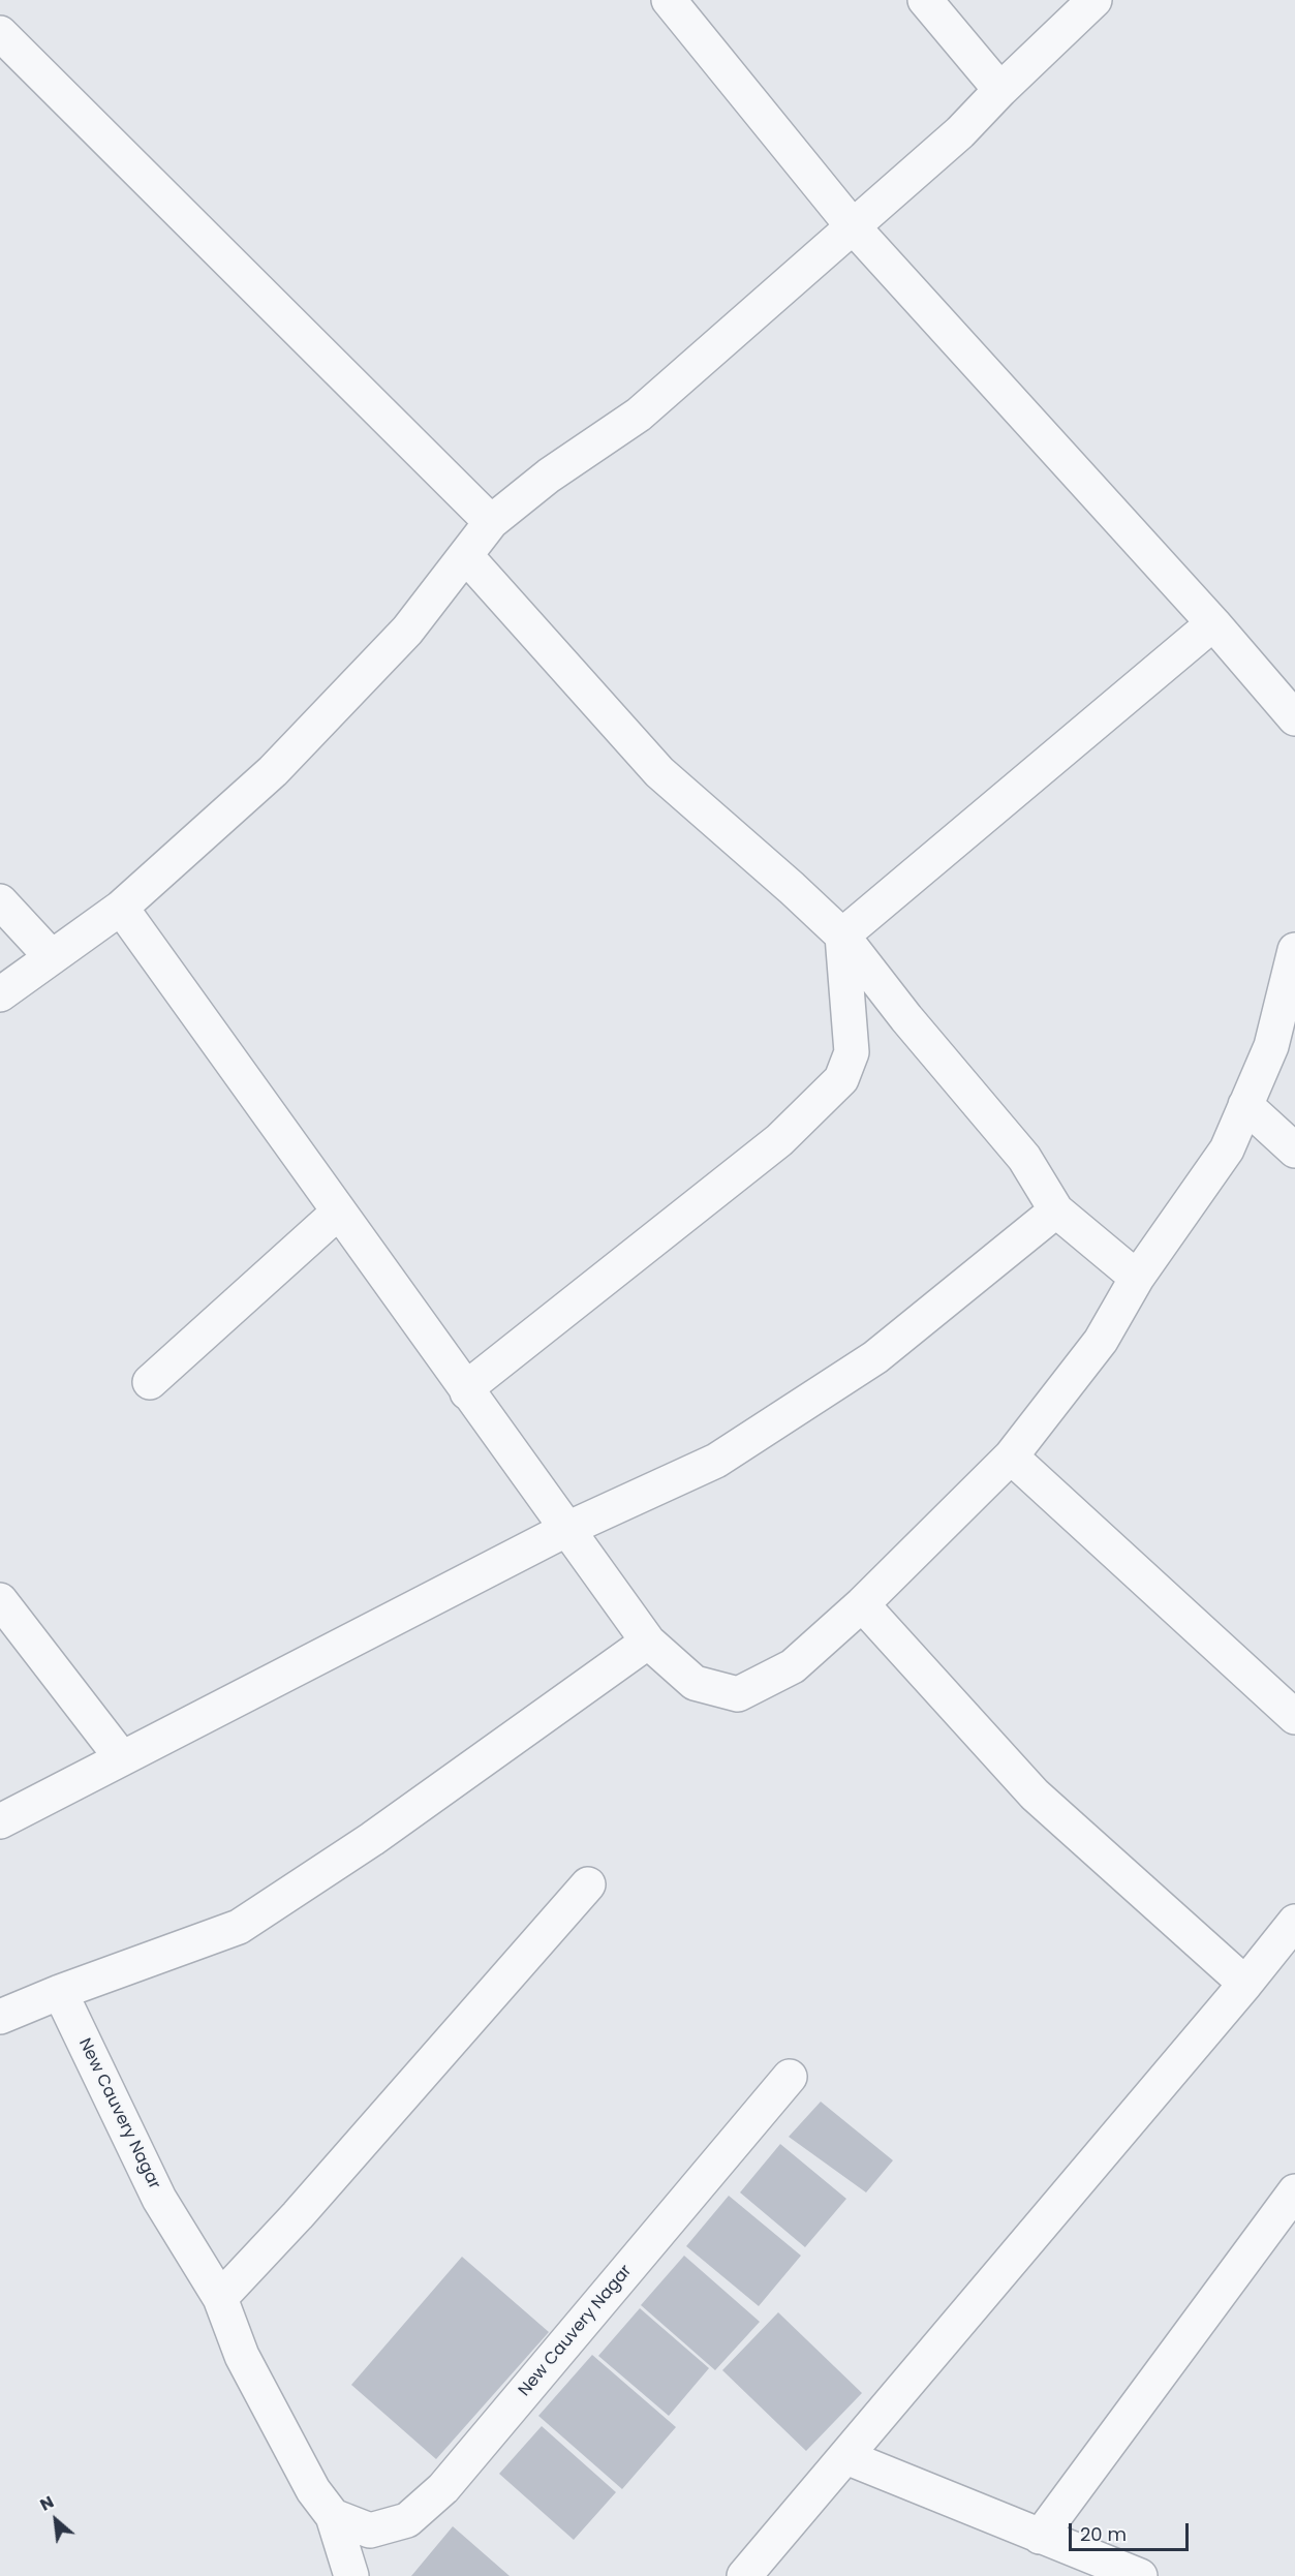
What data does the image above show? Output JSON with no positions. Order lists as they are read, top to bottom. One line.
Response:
{"streets":{"street":["New Cauvery Nagar"]},"scale_bar":"20 m","north":"top left"}
